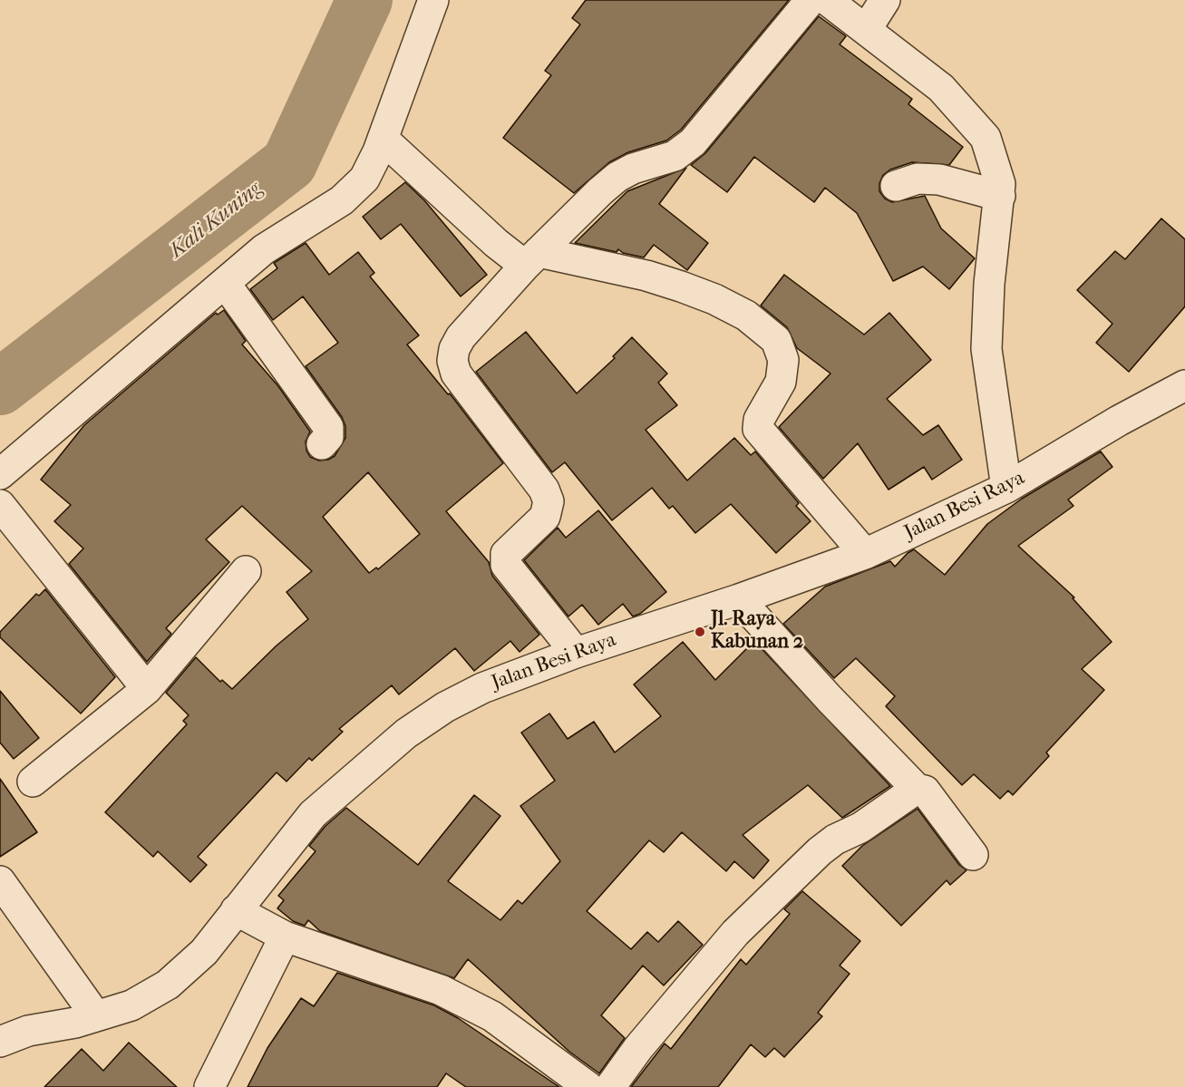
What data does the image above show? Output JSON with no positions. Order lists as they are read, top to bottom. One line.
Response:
{"streets":{"street":["Jalan Besi Raya"]},"water":["Kali Kuning"],"places":["Jl. Raya Kabunan 2"]}
